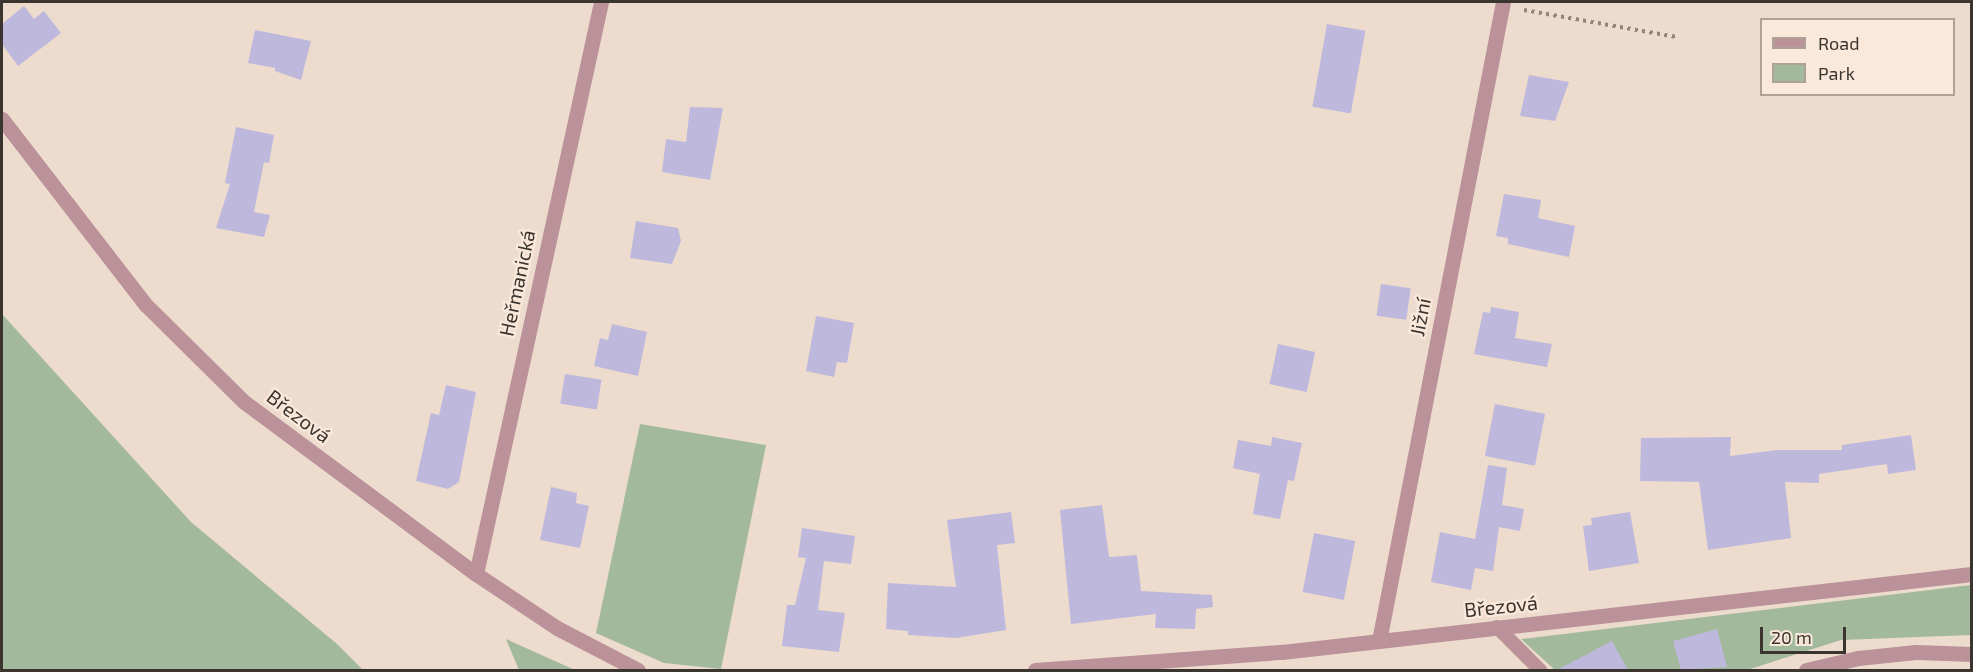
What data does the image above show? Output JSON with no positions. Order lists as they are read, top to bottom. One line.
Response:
{"streets":{"street":["Heřmanická","Jižní","Březová"]},"crossings":[["Heřmanická","Březová"],["Jižní","Březová"]],"legend":["Road","Park"],"scale_bar":"20 m"}
